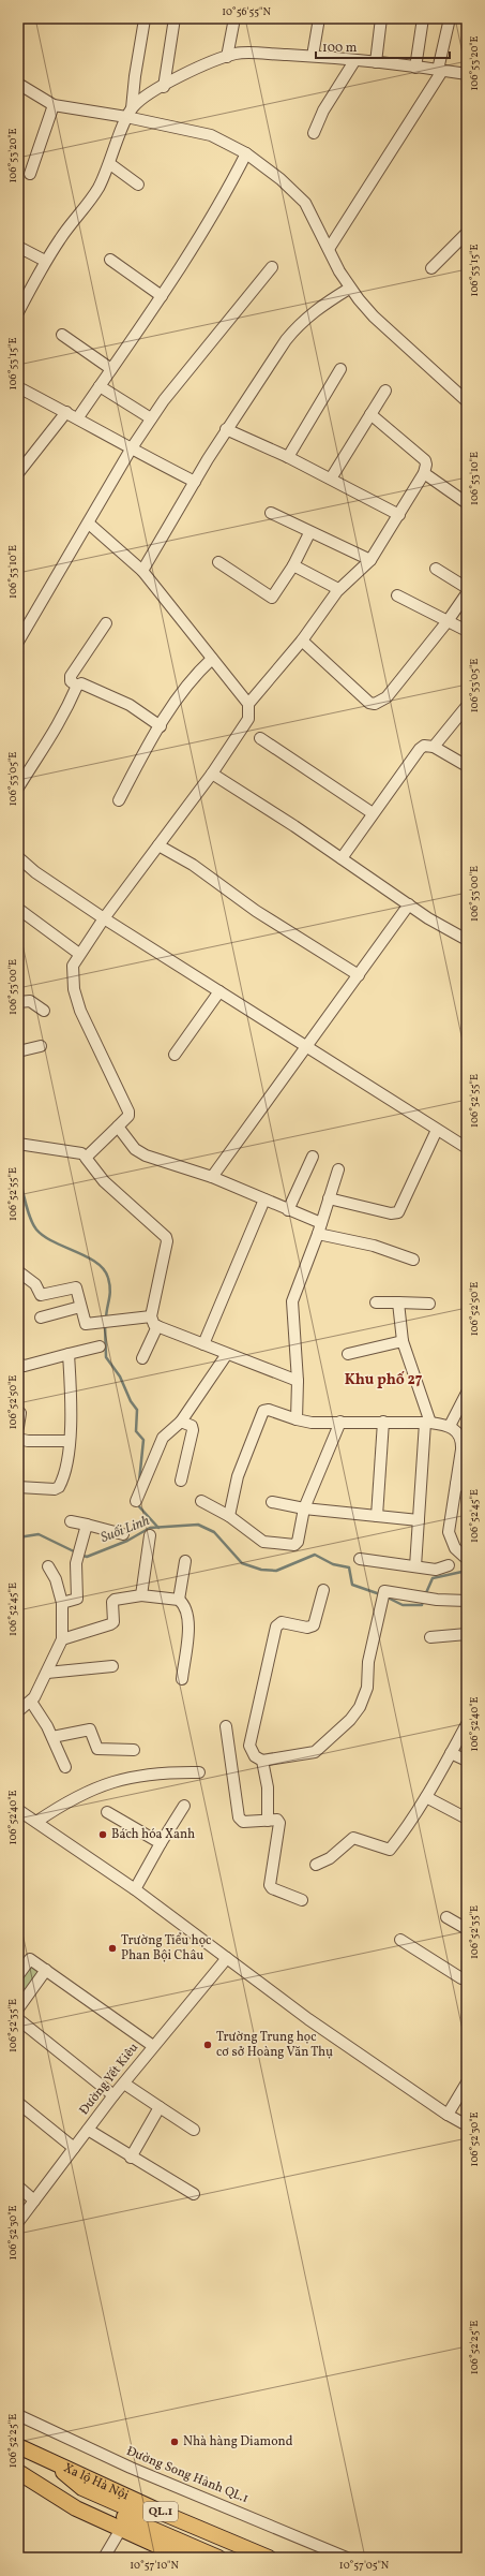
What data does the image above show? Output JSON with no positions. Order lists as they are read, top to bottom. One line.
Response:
{"streets":{"highway":["Xa lộ Hà Nội","QL.1"],"street":["Đường Yết Kiêu","Đường Song Hành QL.1"]},"crossings":[["Xa lộ Hà Nội","QL.1"]],"districts":["Khu phố 27"],"water":["Suối Linh"],"places":["Bách hóa Xanh","Trường Tiểu học Phan Bội Châu","Trường Trung học cơ sở Hoàng Văn Thụ","Nhà hàng Diamond"],"scale_bar":"100 m","coordinates":["10°56'55\"N","106°53'20\"E","106°53'15\"E","106°53'10\"E","106°53'05\"E","106°53'00\"E","106°52'55\"E","106°52'50\"E","106°52'45\"E","106°52'40\"E","106°52'35\"E","106°52'30\"E","106°52'25\"E","10°57'10\"N","10°57'05\"N"]}
